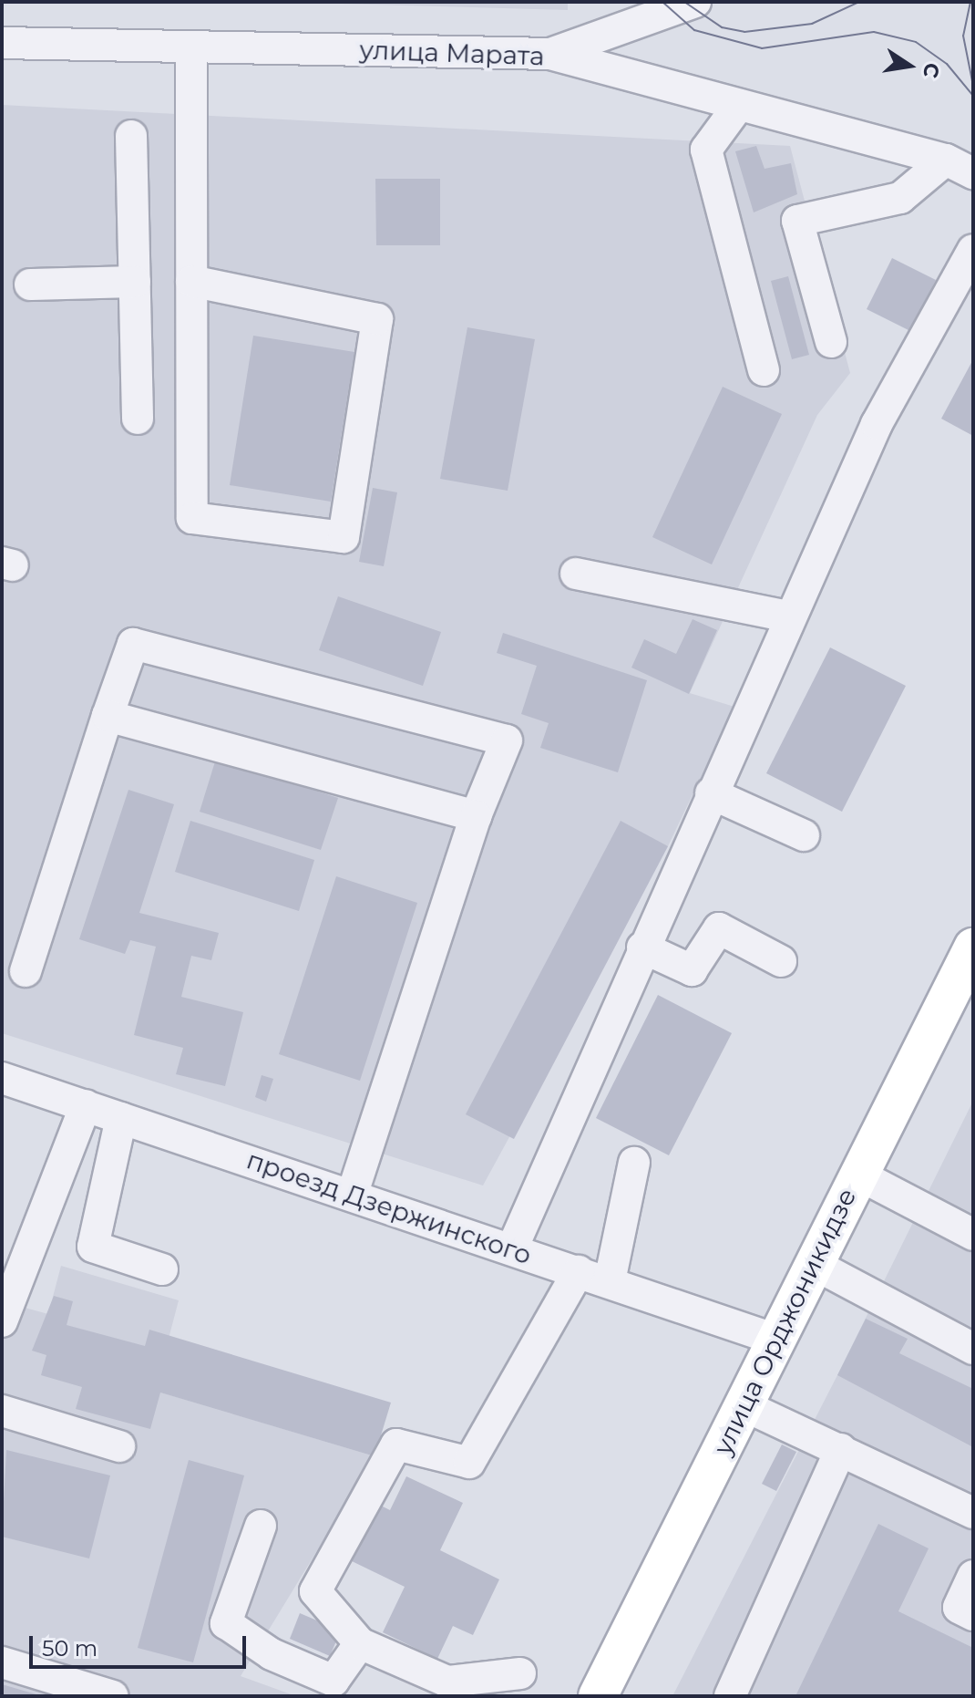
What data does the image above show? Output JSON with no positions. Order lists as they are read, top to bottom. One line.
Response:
{"streets":{"main road":["улица Орджоникидзе"],"street":["улица Марата","проезд Дзержинского"]},"crossings":[["проезд Дзержинского","улица Орджоникидзе"]],"scale_bar":"50 m","north":"right"}
